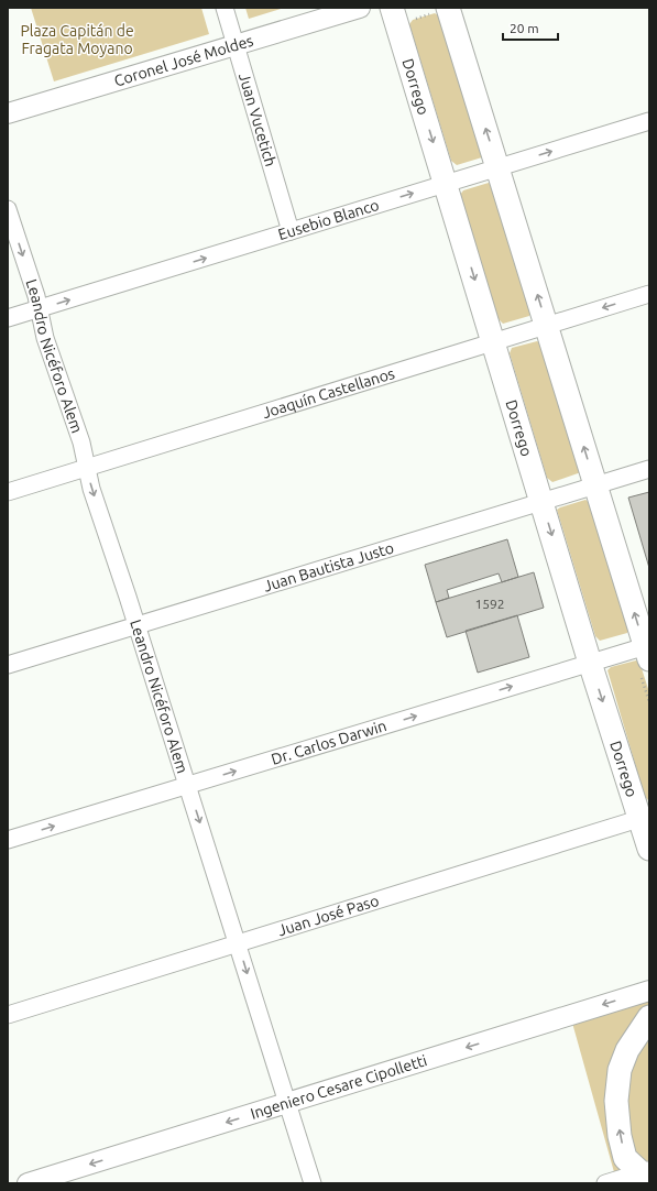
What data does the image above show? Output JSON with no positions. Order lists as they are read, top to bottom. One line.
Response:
{"streets":{"main road":["Dorrego"],"street":["Coronel José Moldes","Juan Vucetich","Eusebio Blanco","Leandro Nicéforo Alem","Joaquín Castellanos","Juan Bautista Justo","Dr. Carlos Darwin","Juan José Paso","Ingeniero Cesare Cipolletti"]},"crossings":[["Coronel José Moldes","Juan Vucetich"],["Dorrego","Eusebio Blanco"],["Dorrego","Joaquín Castellanos"],["Dorrego","Juan Bautista Justo"],["Dorrego","Dr. Carlos Darwin"],["Dorrego","Juan José Paso"],["Juan Vucetich","Eusebio Blanco"],["Eusebio Blanco","Leandro Nicéforo Alem"],["Leandro Nicéforo Alem","Joaquín Castellanos"],["Leandro Nicéforo Alem","Juan Bautista Justo"],["Leandro Nicéforo Alem","Dr. Carlos Darwin"],["Leandro Nicéforo Alem","Juan José Paso"],["Leandro Nicéforo Alem","Ingeniero Cesare Cipolletti"]],"one_way":["Eusebio Blanco","Leandro Nicéforo Alem","Dr. Carlos Darwin","Ingeniero Cesare Cipolletti"],"parks":["Plaza Capitán de Fragata Moyano"],"house_numbers":["1592"],"scale_bar":"20 m"}
